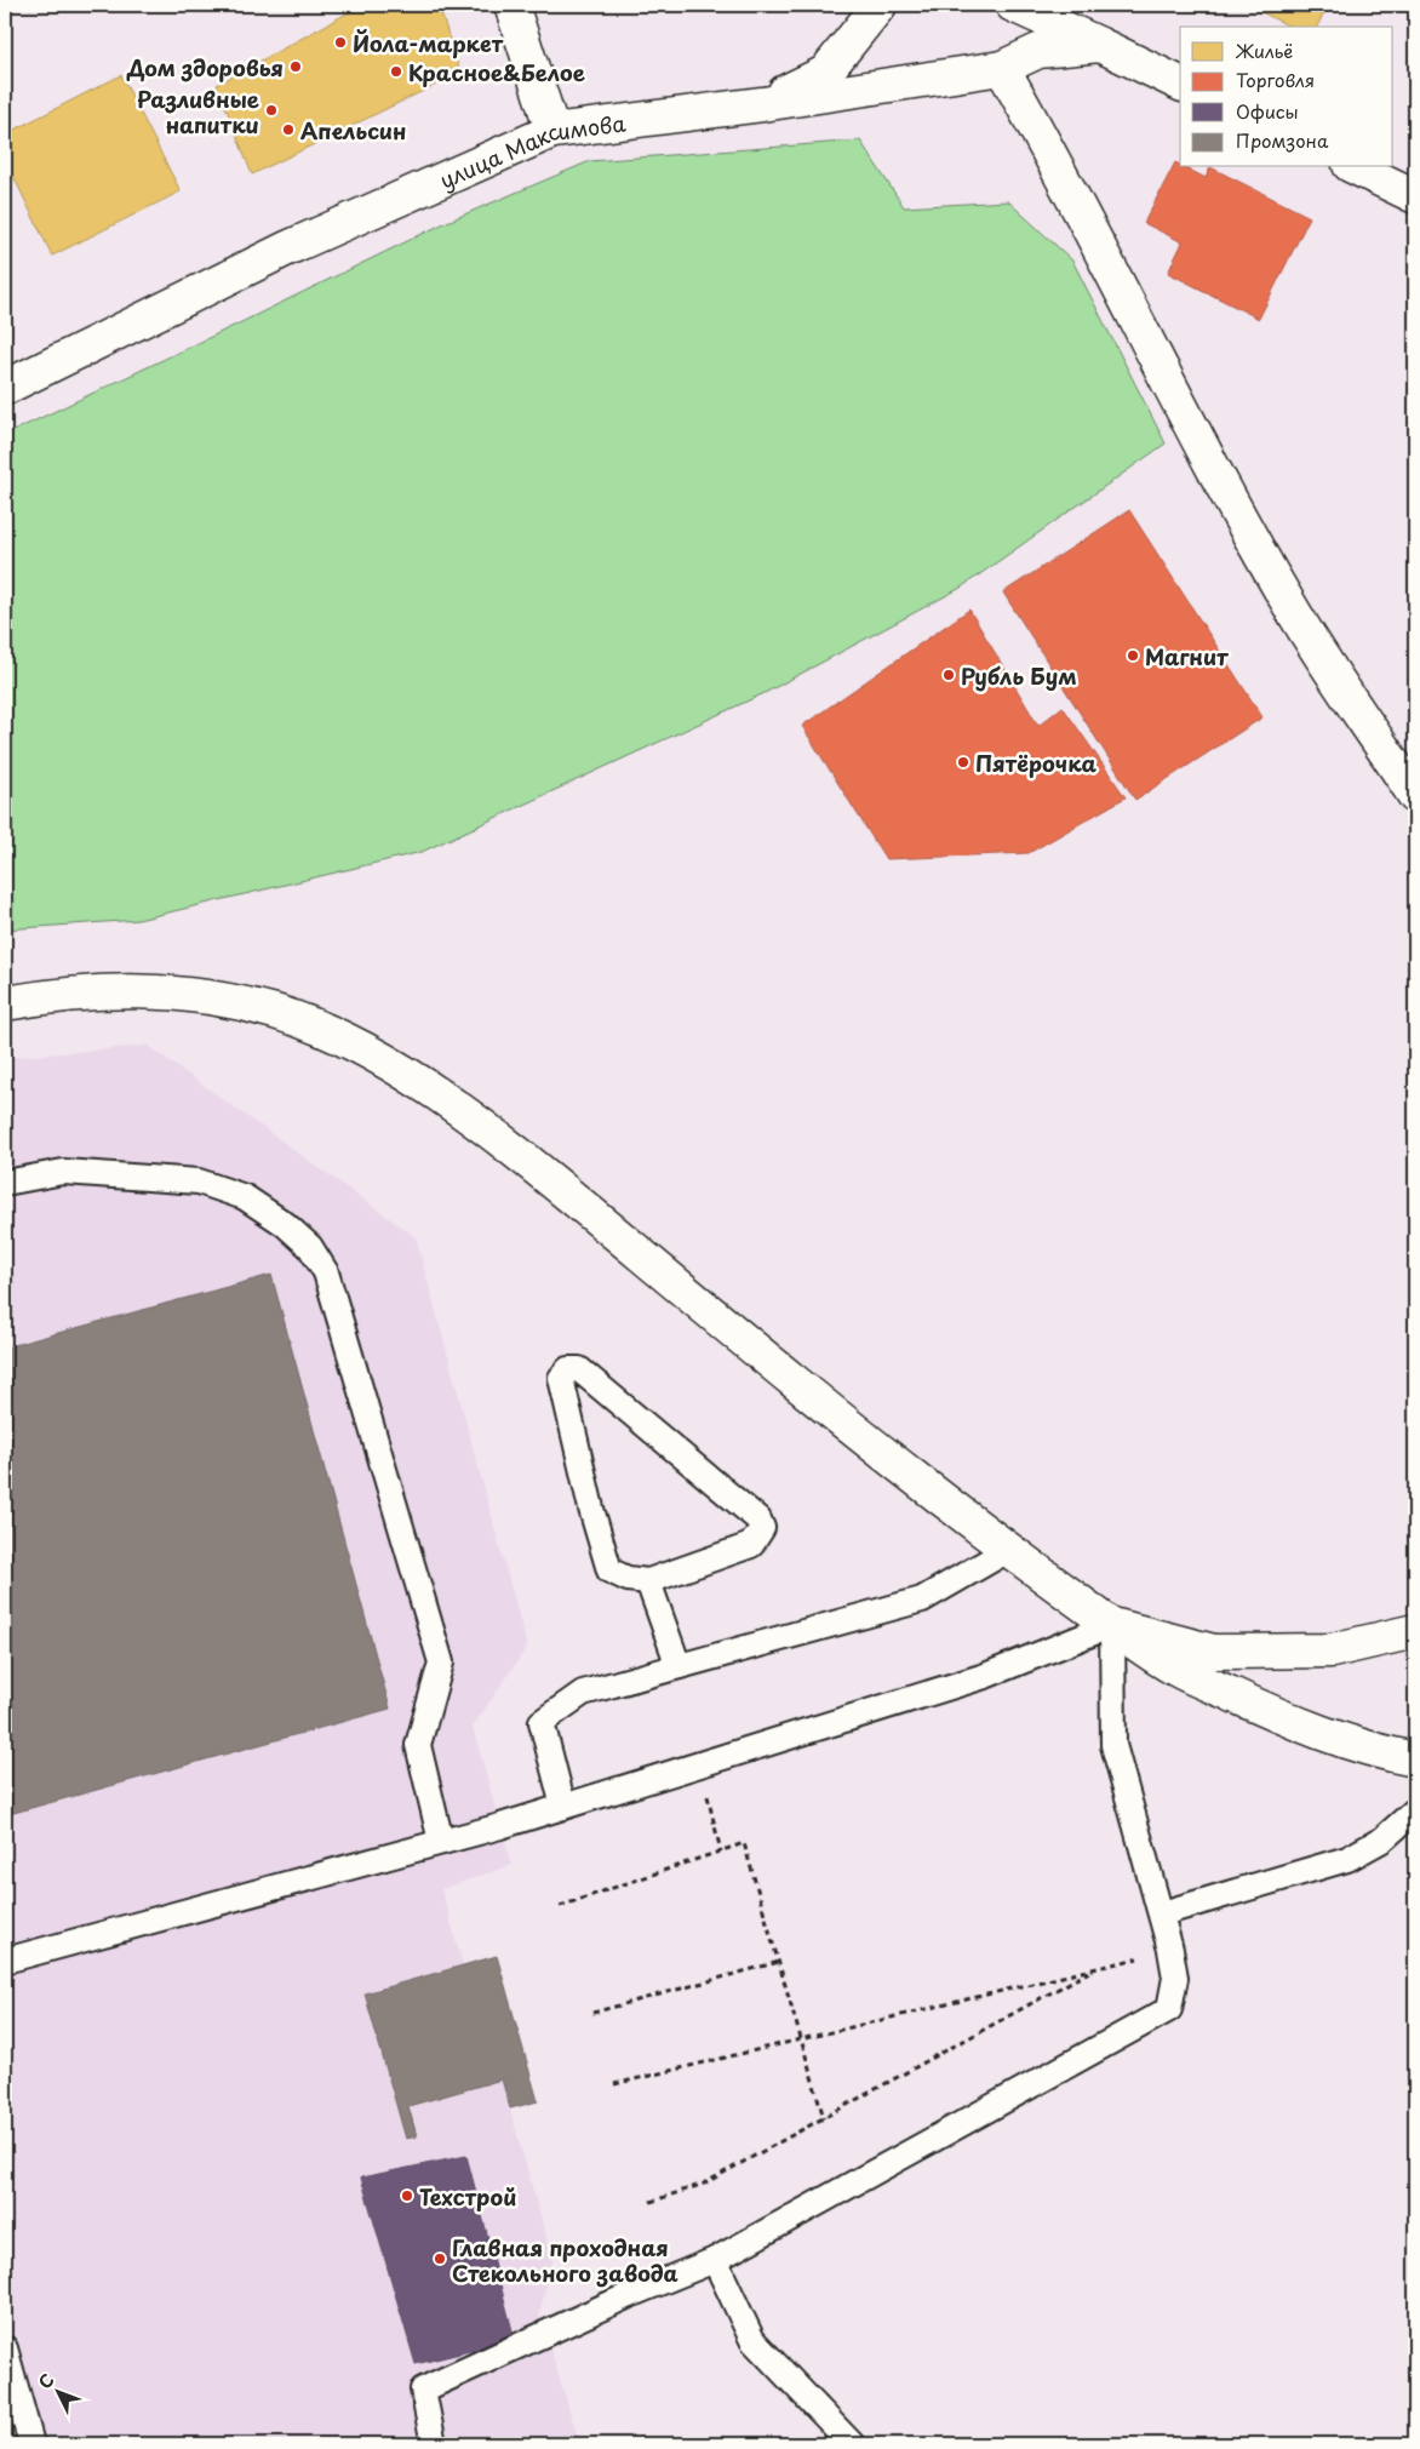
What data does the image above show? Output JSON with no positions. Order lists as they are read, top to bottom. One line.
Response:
{"streets":{"street":["улица Максимова"]},"places":["Йола-маркет","Дом здоровья","Красное&Белое","Разливные напитки","Апельсин","Магнит","Рубль Бум","Пятёрочка","Техстрой","Главная проходная Стекольного завода"],"legend":["Жильё","Торговля","Офисы","Промзона"],"north":"top left"}
